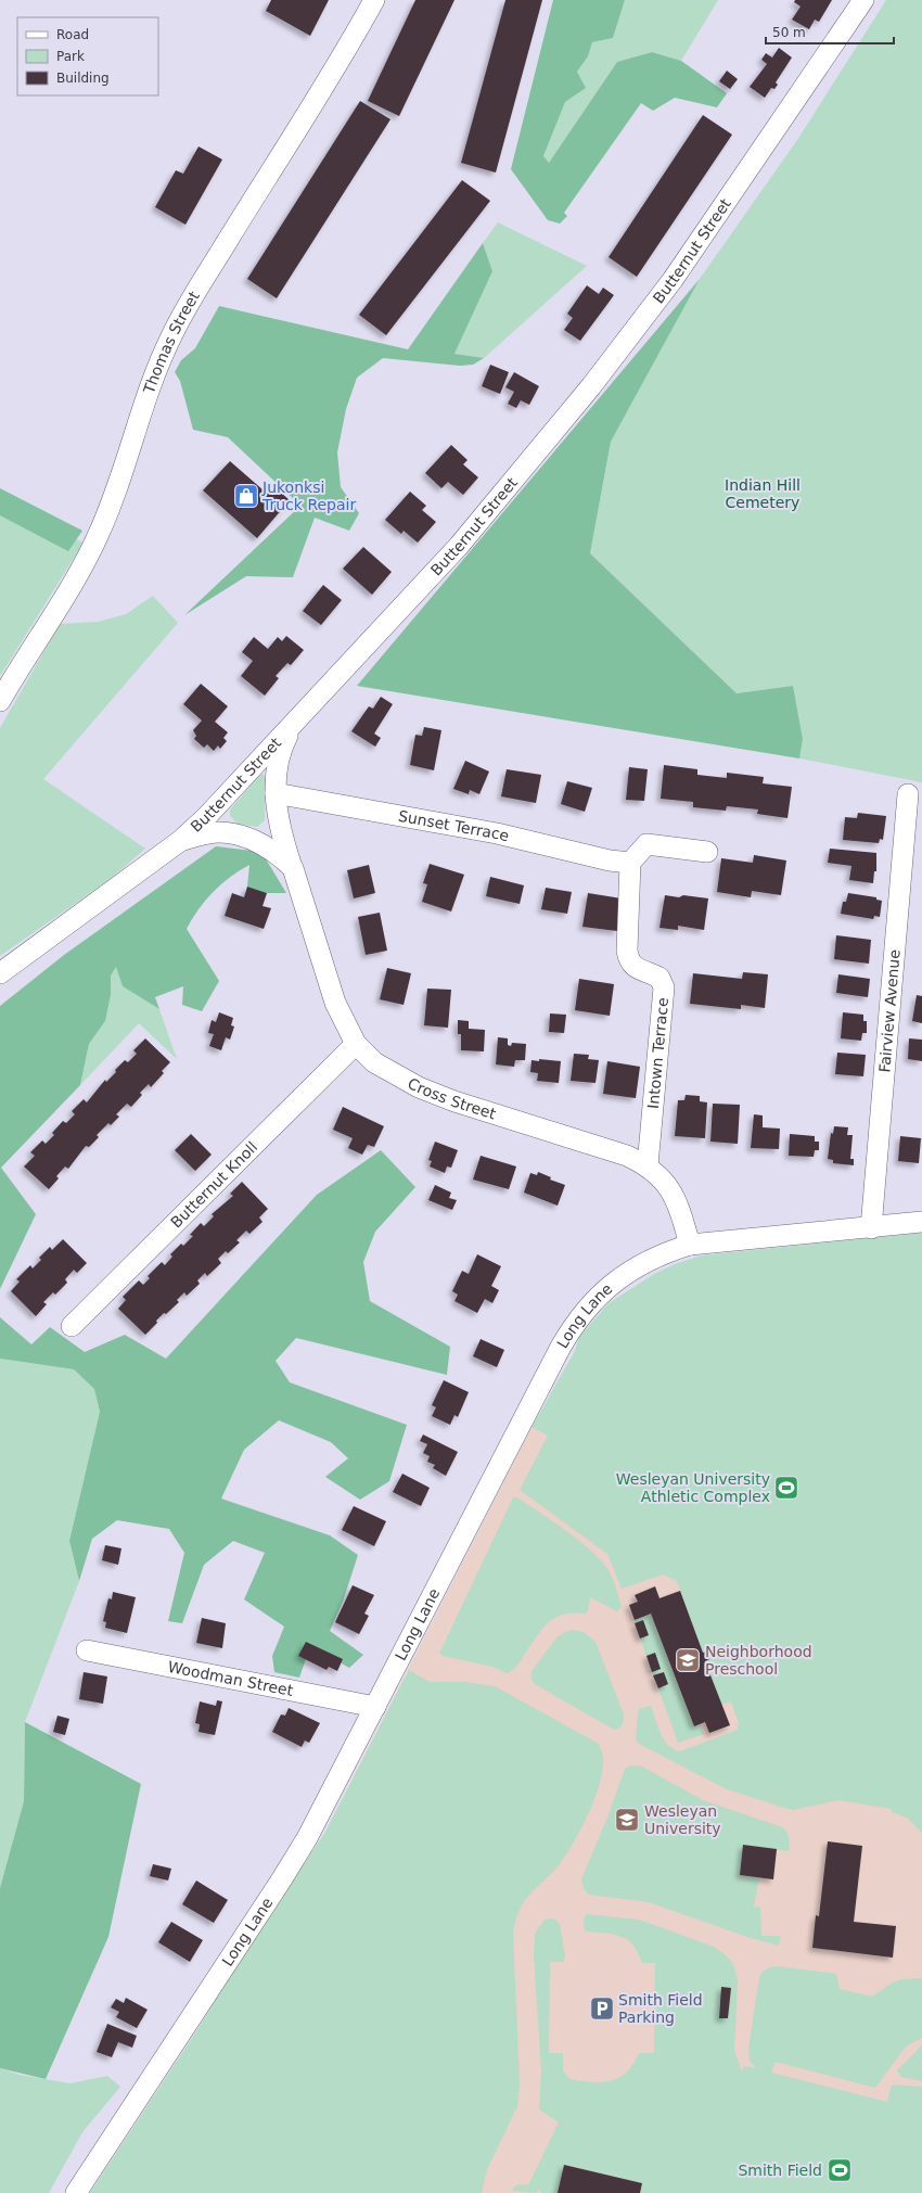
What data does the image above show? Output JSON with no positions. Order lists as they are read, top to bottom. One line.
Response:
{"streets":{"street":["Butternut Street","Thomas Street","Sunset Terrace","Fairview Avenue","Intown Terrace","Cross Street","Butternut Knoll","Long Lane","Woodman Street"]},"crossings":[["Butternut Street","Cross Street"],["Sunset Terrace","Intown Terrace"],["Sunset Terrace","Cross Street"],["Fairview Avenue","Long Lane"],["Intown Terrace","Cross Street"],["Cross Street","Butternut Knoll"],["Cross Street","Long Lane"],["Long Lane","Woodman Street"]],"parks":["Indian Hill Cemetery"],"places":{"shop":["Jukonksi Truck Repair"],"sports":["Wesleyan University Athletic Complex","Smith Field"],"school or university":["Neighborhood Preschool","Wesleyan University"],"parking":["Smith Field Parking"]},"legend":["Road","Park","Building"],"scale_bar":"50 m"}
